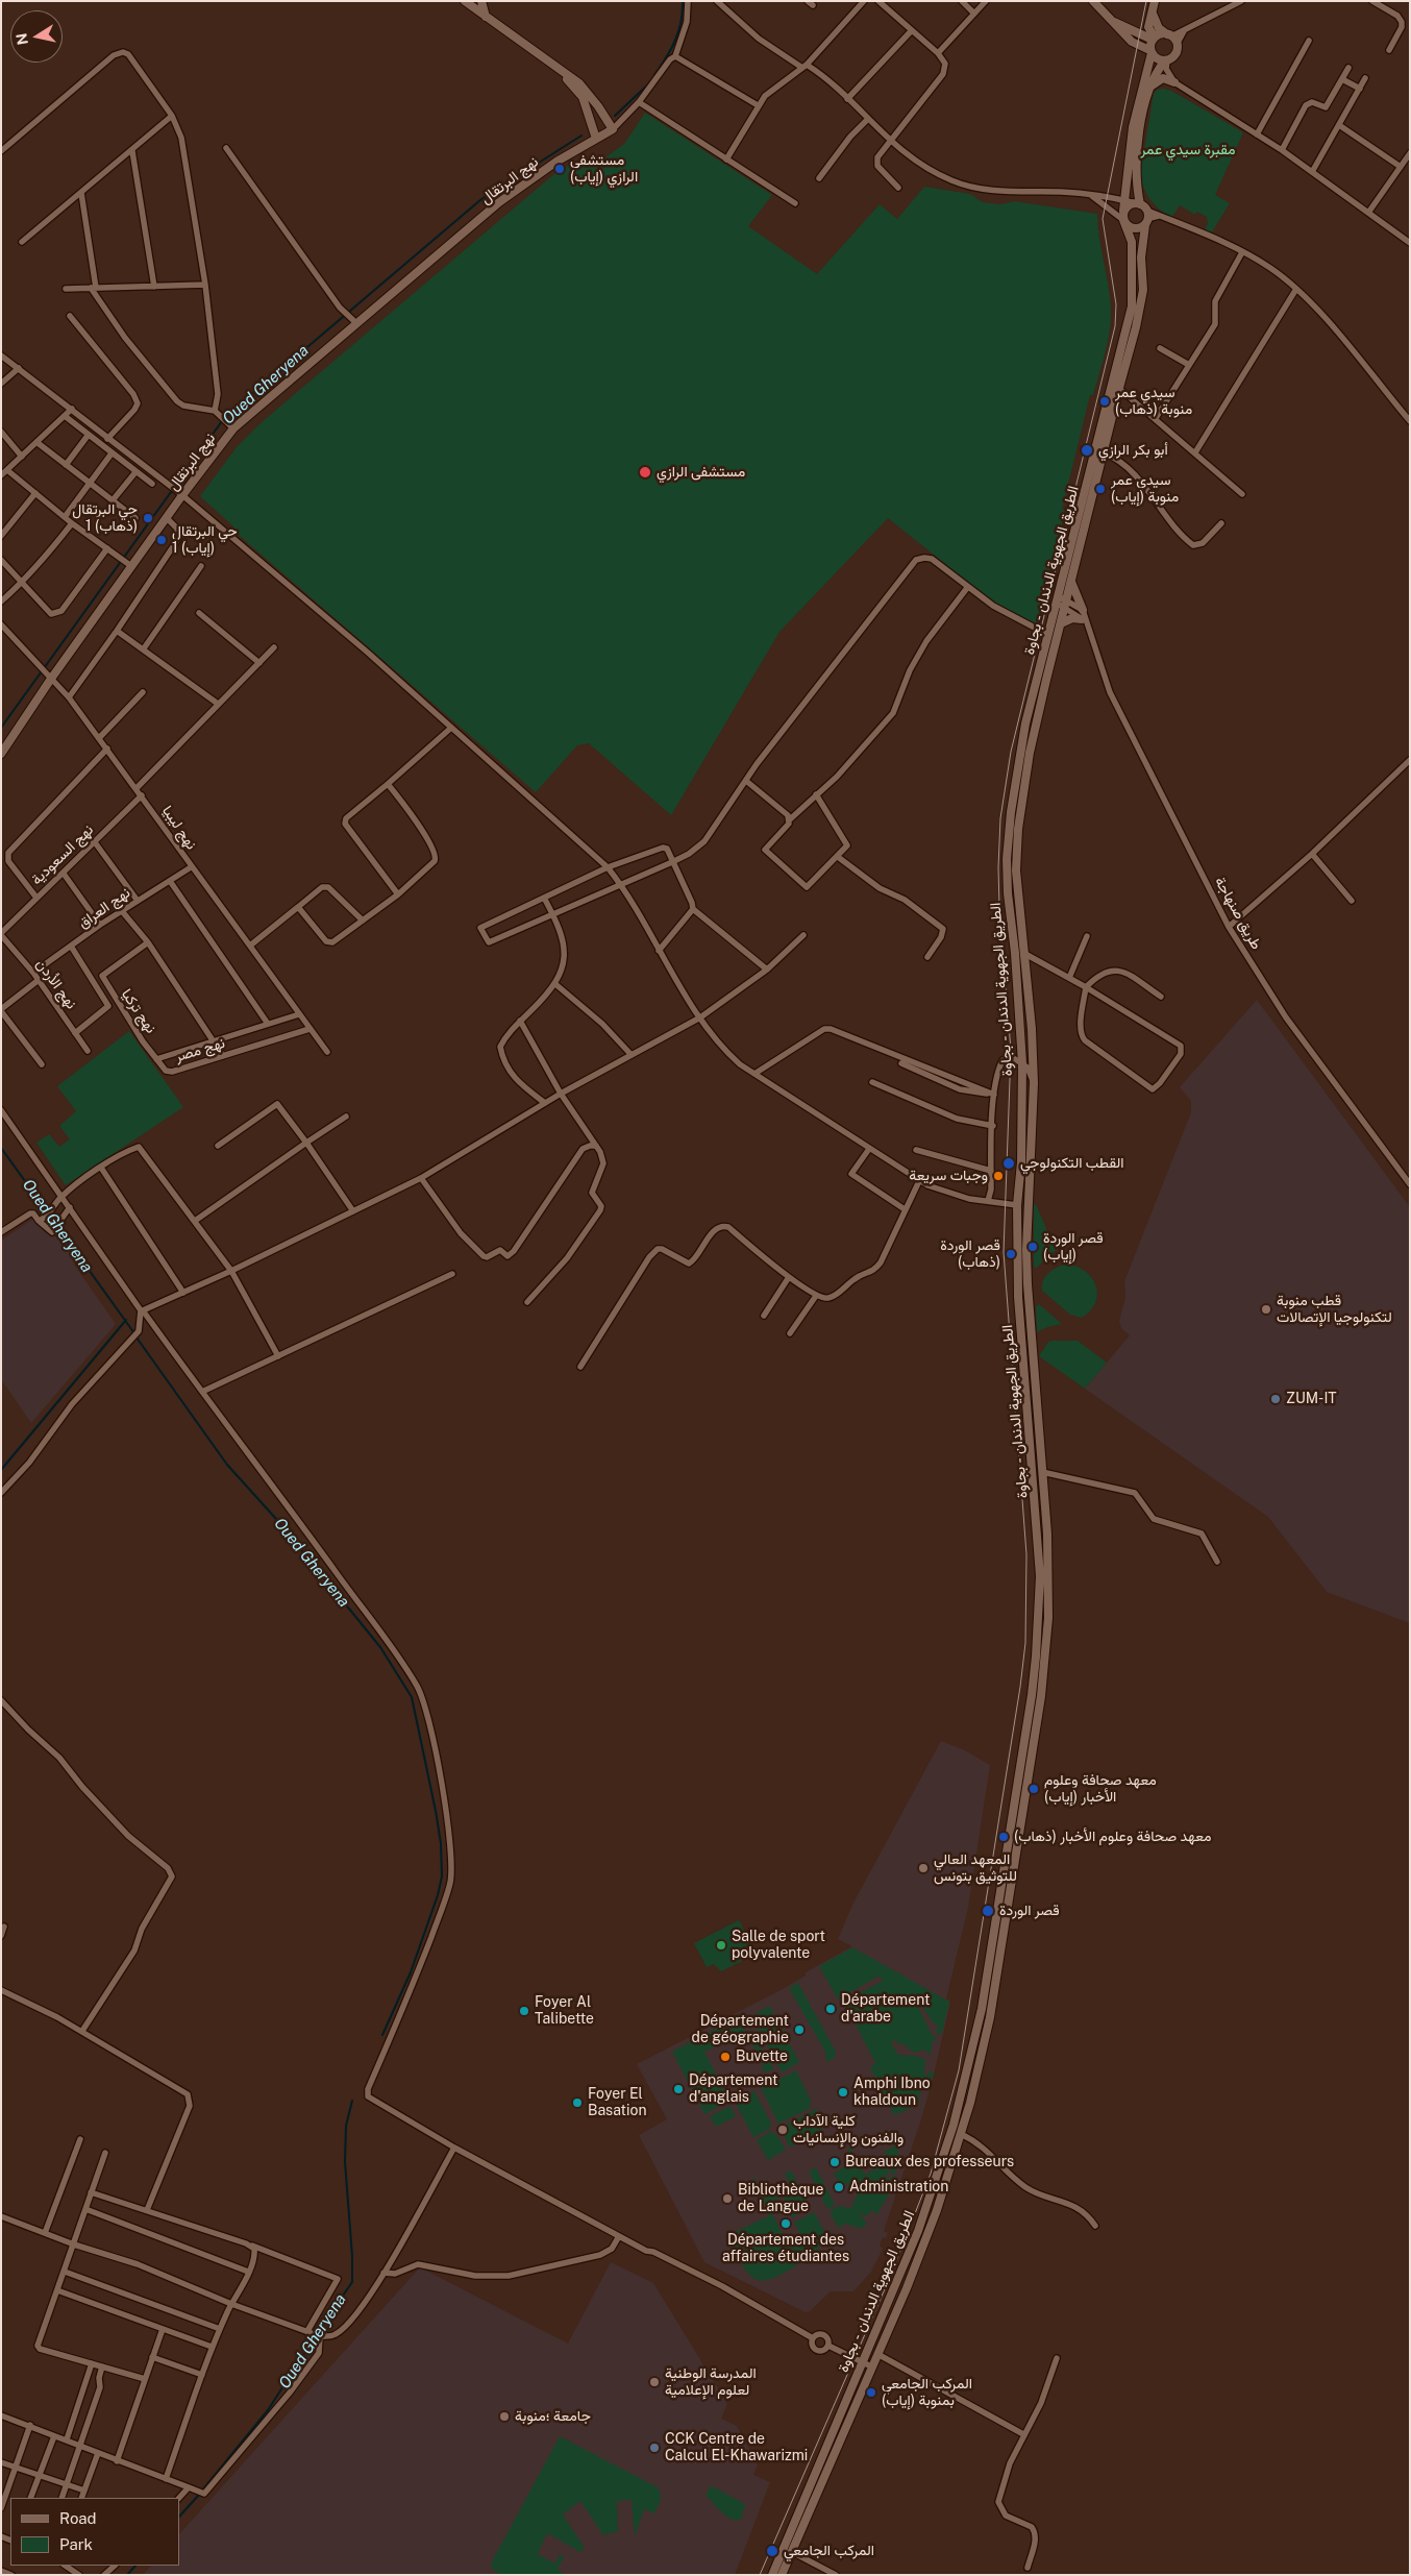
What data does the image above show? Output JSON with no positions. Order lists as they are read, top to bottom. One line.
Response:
{"streets":{"main road":["نهج البرتقال","الطريق الجهوية الدندان - بجاوة"],"street":["نهج ليبيا","نهج السعودية","نهج العراق","طريق صنهاجة","نهج الأردن","نهج تركيا","نهج مصر"]},"crossings":[["نهج البرتقال","نهج ليبيا"],["الطريق الجهوية الدندان - بجاوة","طريق صنهاجة"],["نهج ليبيا","نهج السعودية"],["نهج ليبيا","نهج العراق"],["نهج ليبيا","نهج مصر"],["نهج السعودية","نهج الأردن"],["نهج العراق","نهج الأردن"],["نهج تركيا","نهج مصر"]],"water":["Oued Gheryena"],"parks":["مقبرة سيدي عمر"],"places":["مستشفى الرازي (إياب)","سيدي عمر منوبة (ذهاب)","أبو بكر الرازي","مستشفى الرازي","سيدي عمر منوبة (إياب)","حي البرتقال 1 (ذهاب)","حي البرتقال 1 (إياب)","القطب التكنولوجي","وجبات سريعة","قصر الوردة (إياب)","قصر الوردة (ذهاب)","قطب منوبة لتكنولوجيا الإتصالات","ZUM-IT","معهد صحافة وعلوم الأخبار (إياب)","معهد صحافة وعلوم الأخبار (ذهاب)","المعهد العالي للتوثيق بتونس","قصر الوردة","Salle de sport polyvalente","Département d'arabe","Foyer Al Talibette","Département de géographie","Buvette","Département d'anglais","Amphi Ibno khaldoun","Foyer El Basation","كلية الآداب والفنون والإنسانيات","Bureaux des professeurs","Administration","Bibliothèque de Langue","Département des affaires étudiantes","المدرسة الوطنية لعلوم الإعلامية","المركب الجامعي بمنوبة (إياب)","جامعة ؛منوبة","CCK Centre de Calcul El-Khawarizmi","المركب الجامعي"],"legend":["Road","Park"],"north":"left"}
